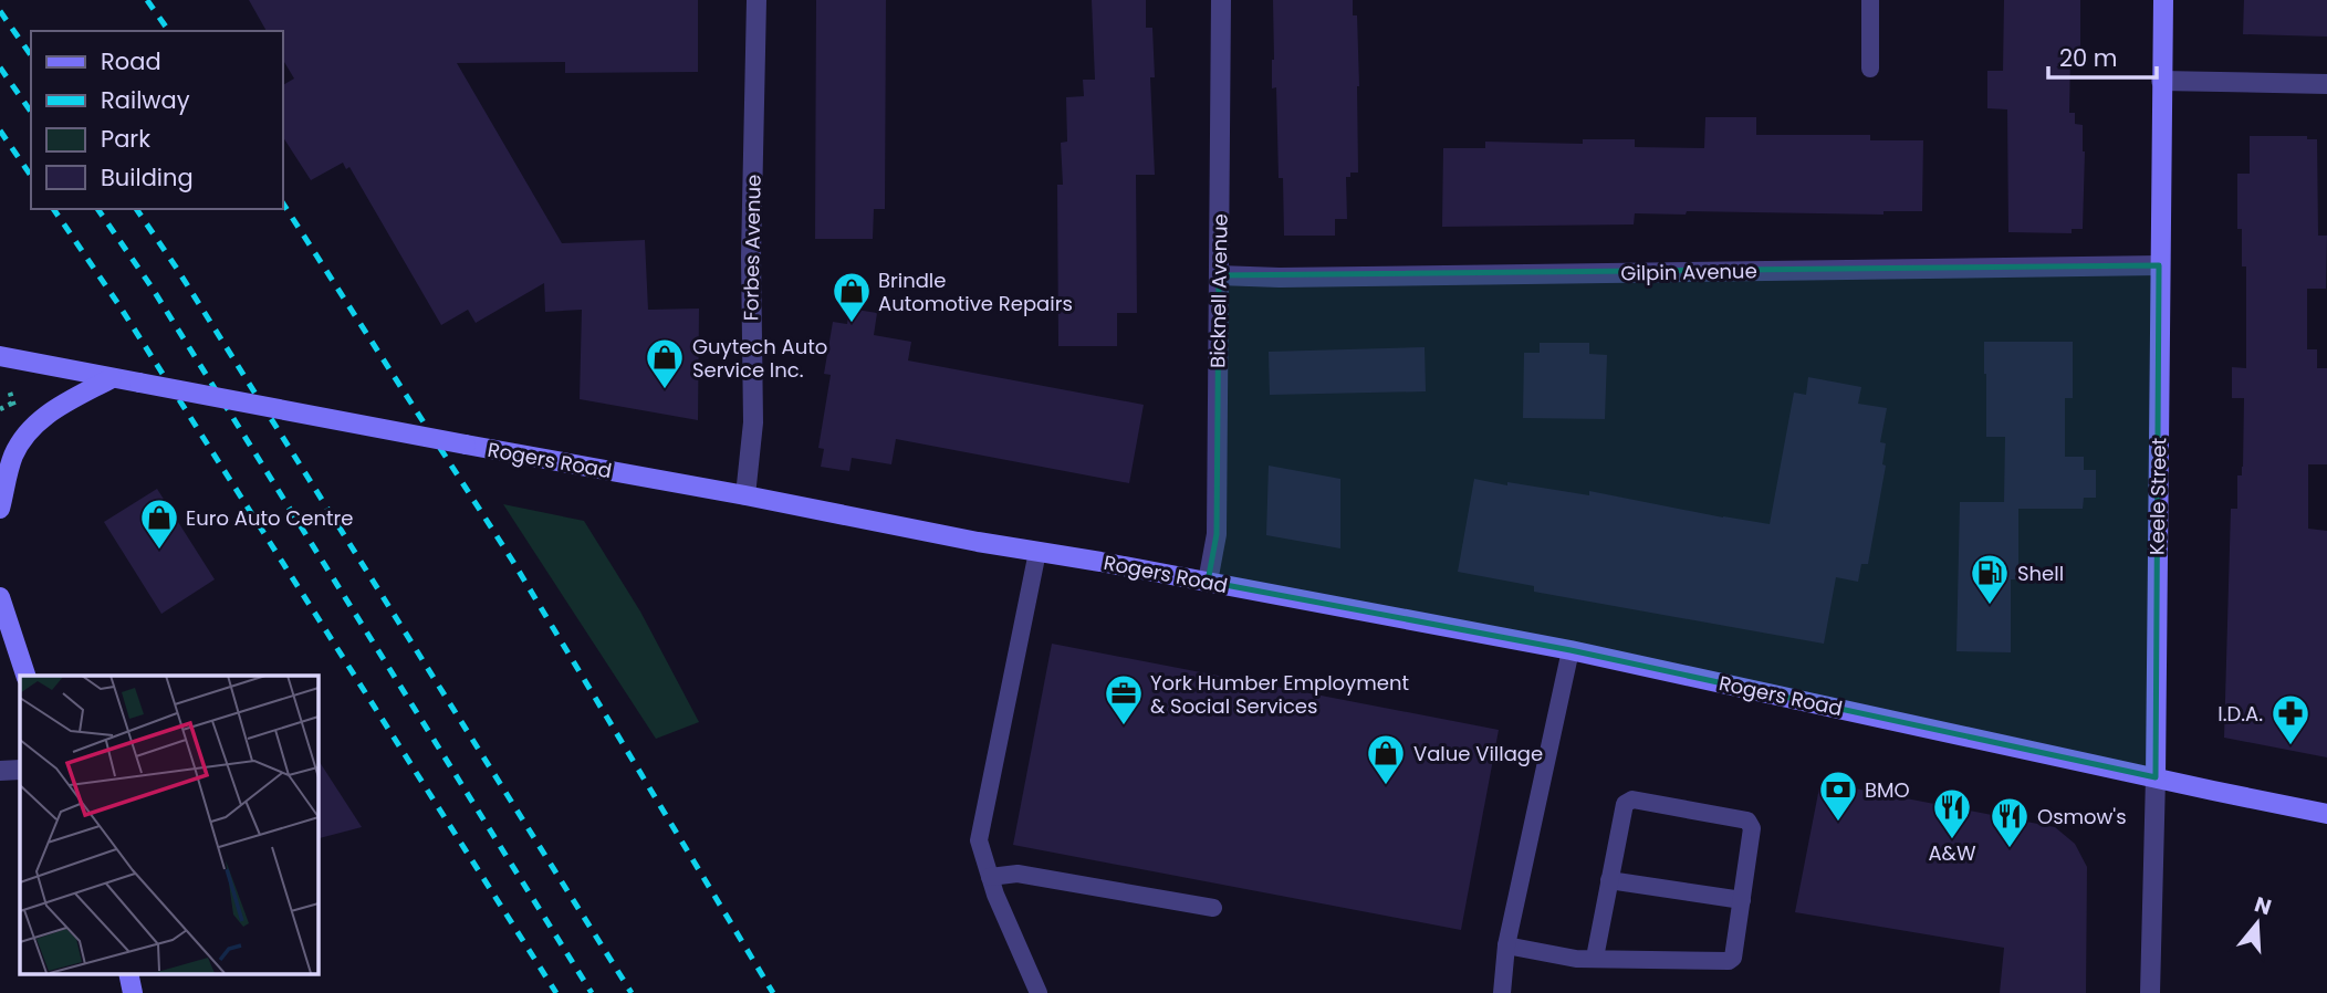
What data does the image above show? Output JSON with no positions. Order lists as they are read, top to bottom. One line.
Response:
{"streets":{"main road":["Rogers Road","Keele Street"],"street":["Forbes Avenue","Gilpin Avenue","Bicknell Avenue"]},"crossings":[["Forbes Avenue","Rogers Road"],["Gilpin Avenue","Bicknell Avenue"],["Gilpin Avenue","Keele Street"],["Bicknell Avenue","Rogers Road"],["Rogers Road","Keele Street"]],"places":{"shop":["Brindle Automotive Repairs","Guytech Auto Service Inc.","Euro Auto Centre","Value Village"],"fuel station":["Shell"],"office":["York Humber Employment & Social Services"],"pharmacy":["I.D.A."],"bank":["BMO"],"restaurant":["A&W","Osmow's"]},"legend":["Road","Railway","Park","Building"],"scale_bar":"20 m","north":"top"}
